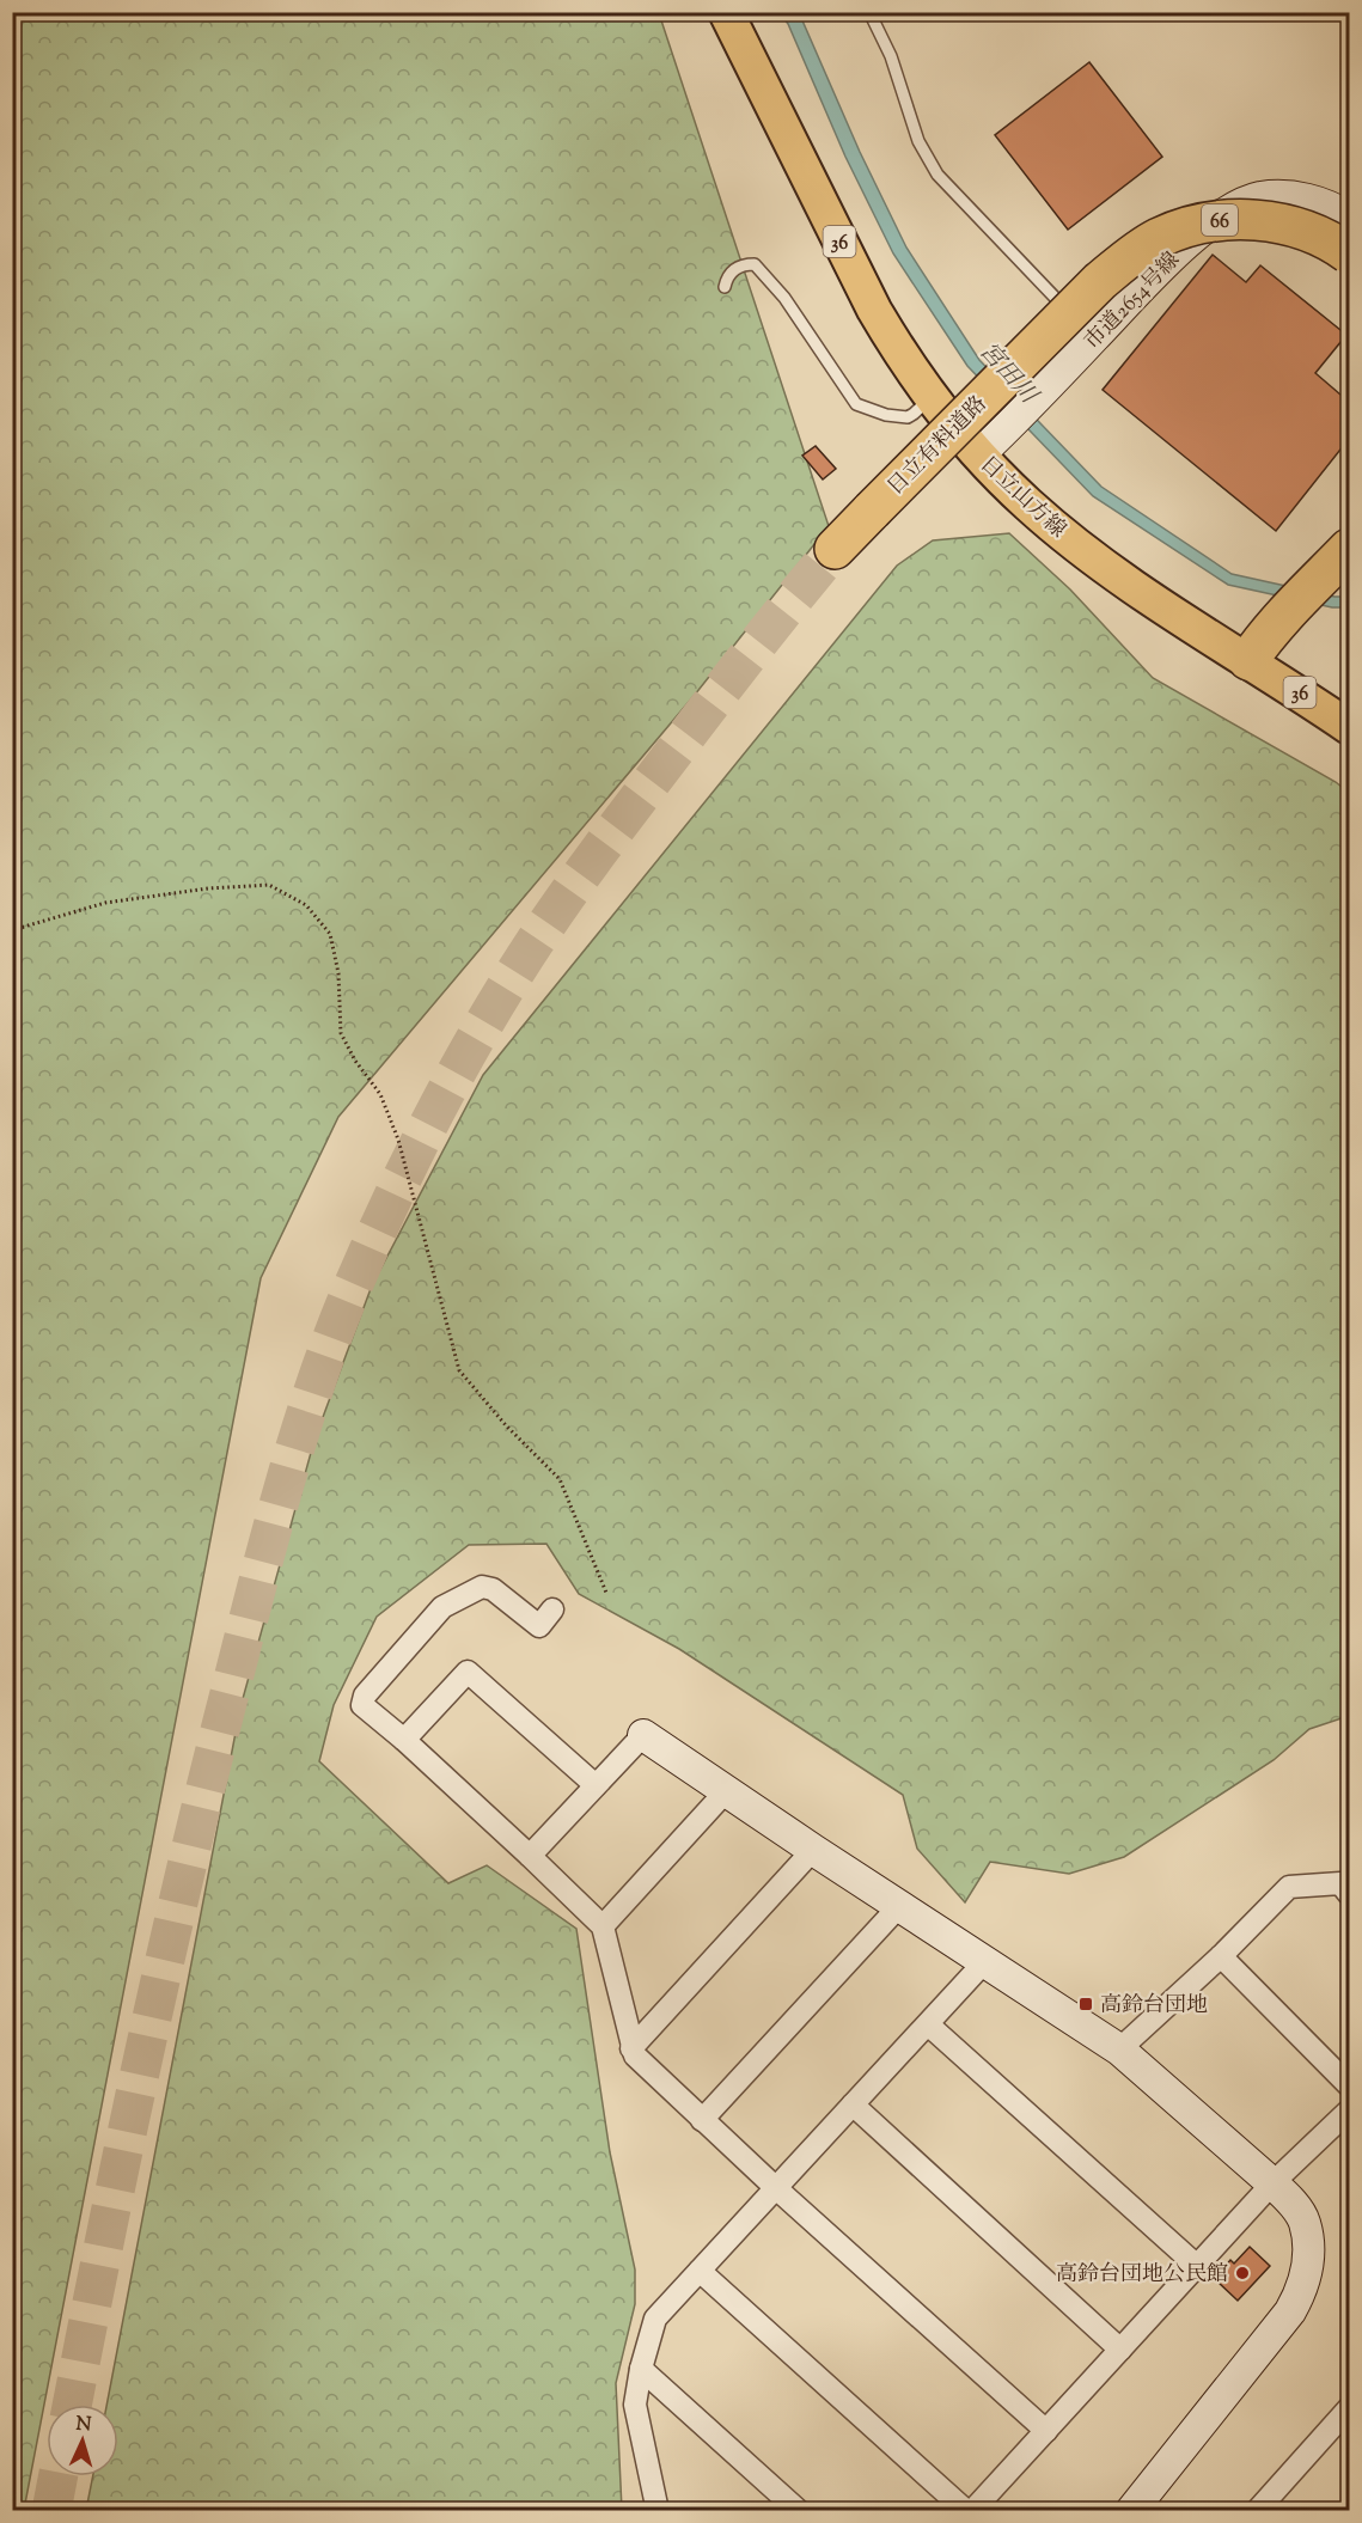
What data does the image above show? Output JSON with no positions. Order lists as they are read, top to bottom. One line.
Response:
{"streets":{"highway":["66","日立有料道路"],"main road":["36","日立山方線"],"street":["市道2654号線"]},"crossings":[["市道2654号線","日立山方線"]],"water":["宮田川"],"places":{"transit":["高鈴台団地"],"other":["高鈴台団地公民館"]},"north":"top"}
